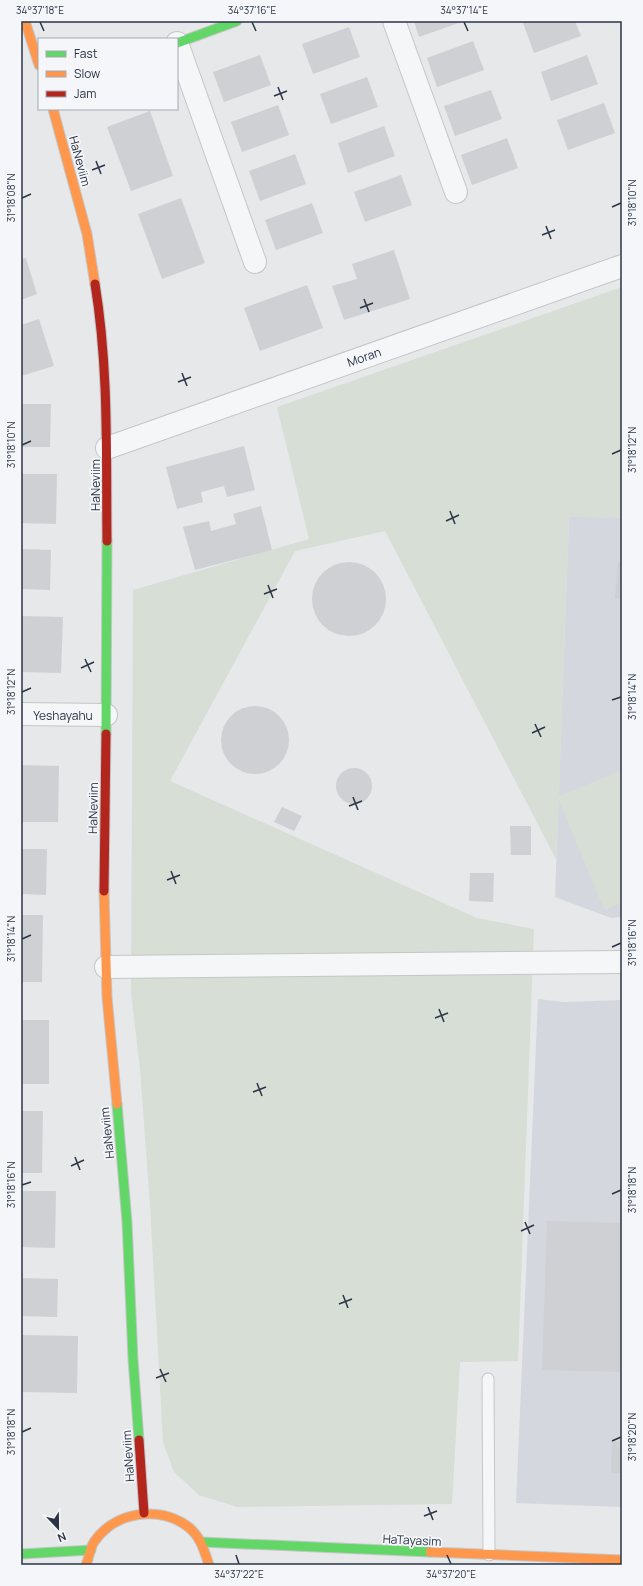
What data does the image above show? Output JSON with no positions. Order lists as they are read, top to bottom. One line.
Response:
{"streets":{"street":["HaNeviim","Moran","Yeshayahu","HaTayasim"]},"crossings":[["HaNeviim","Moran"],["HaNeviim","Yeshayahu"]],"legend":["Fast","Slow","Jam"],"north":"bottom","coordinates":["34°37'18\"E","34°37'16\"E","34°37'14\"E","31°18'08\"N","31°18'10\"N","31°18'12\"N","31°18'14\"N","31°18'16\"N","31°18'18\"N","31°18'20\"N","34°37'22\"E","34°37'20\"E"]}
